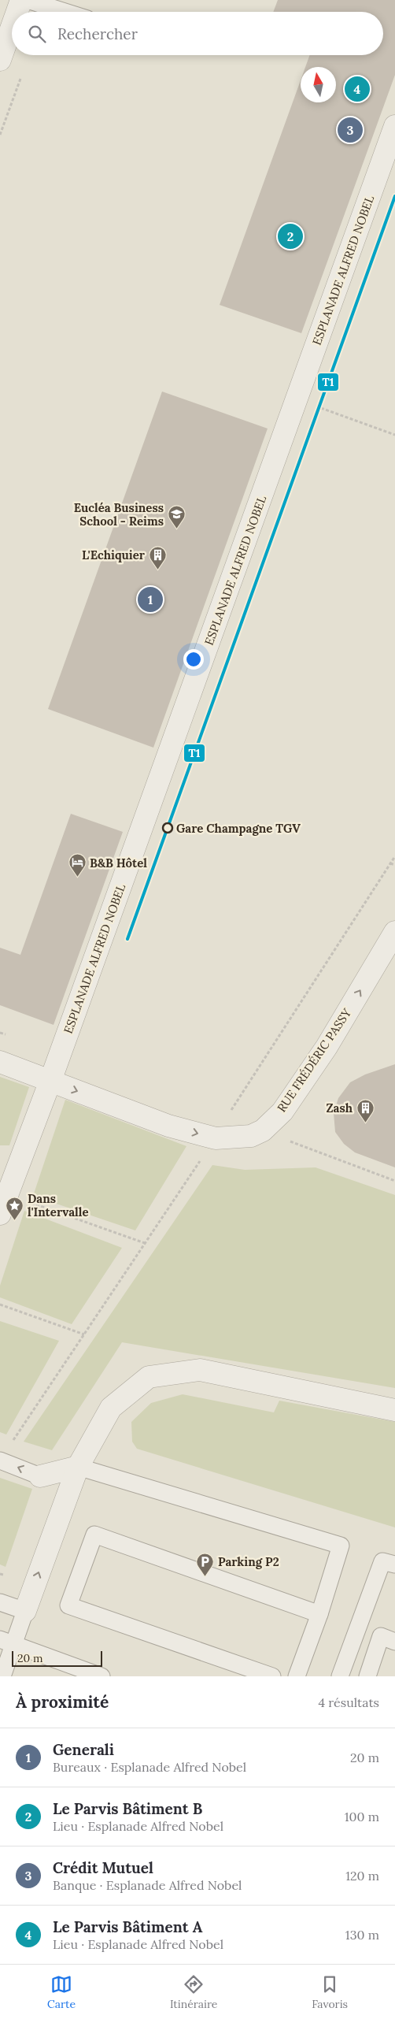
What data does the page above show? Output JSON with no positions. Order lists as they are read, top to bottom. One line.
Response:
{"streets":{"street":["ESPLANADE ALFRED NOBEL","RUE FRÉDÉRIC PASSY"]},"crossings":[["ESPLANADE ALFRED NOBEL","RUE FRÉDÉRIC PASSY"]],"places":{"school or university":["Eucléa Business School - Reims"],"building":["L'Echiquier","Zash"],"other":["Gare Champagne TGV"],"hotel":["B&B Hôtel"],"place":["Dans l'Intervalle"],"parking":["Parking P2"]},"lines":["transit line T1"],"scale_bar":"20 m","north":"top","page":{"search":"Rechercher","pins":["4","3","2","1"],"scale":"20 m","heading":["À proximité","4 résultats"],"list":[{"mark":"1","name":"Generali","note":"Bureaux · Esplanade Alfred Nobel","value":"20 m"},{"mark":"2","name":"Le Parvis Bâtiment B","note":"Lieu · Esplanade Alfred Nobel","value":"100 m"},{"mark":"3","name":"Crédit Mutuel","note":"Banque · Esplanade Alfred Nobel","value":"120 m"},{"mark":"4","name":"Le Parvis Bâtiment A","note":"Lieu · Esplanade Alfred Nobel","value":"130 m"}],"nav":["Carte","Itinéraire","Favoris"]}}
